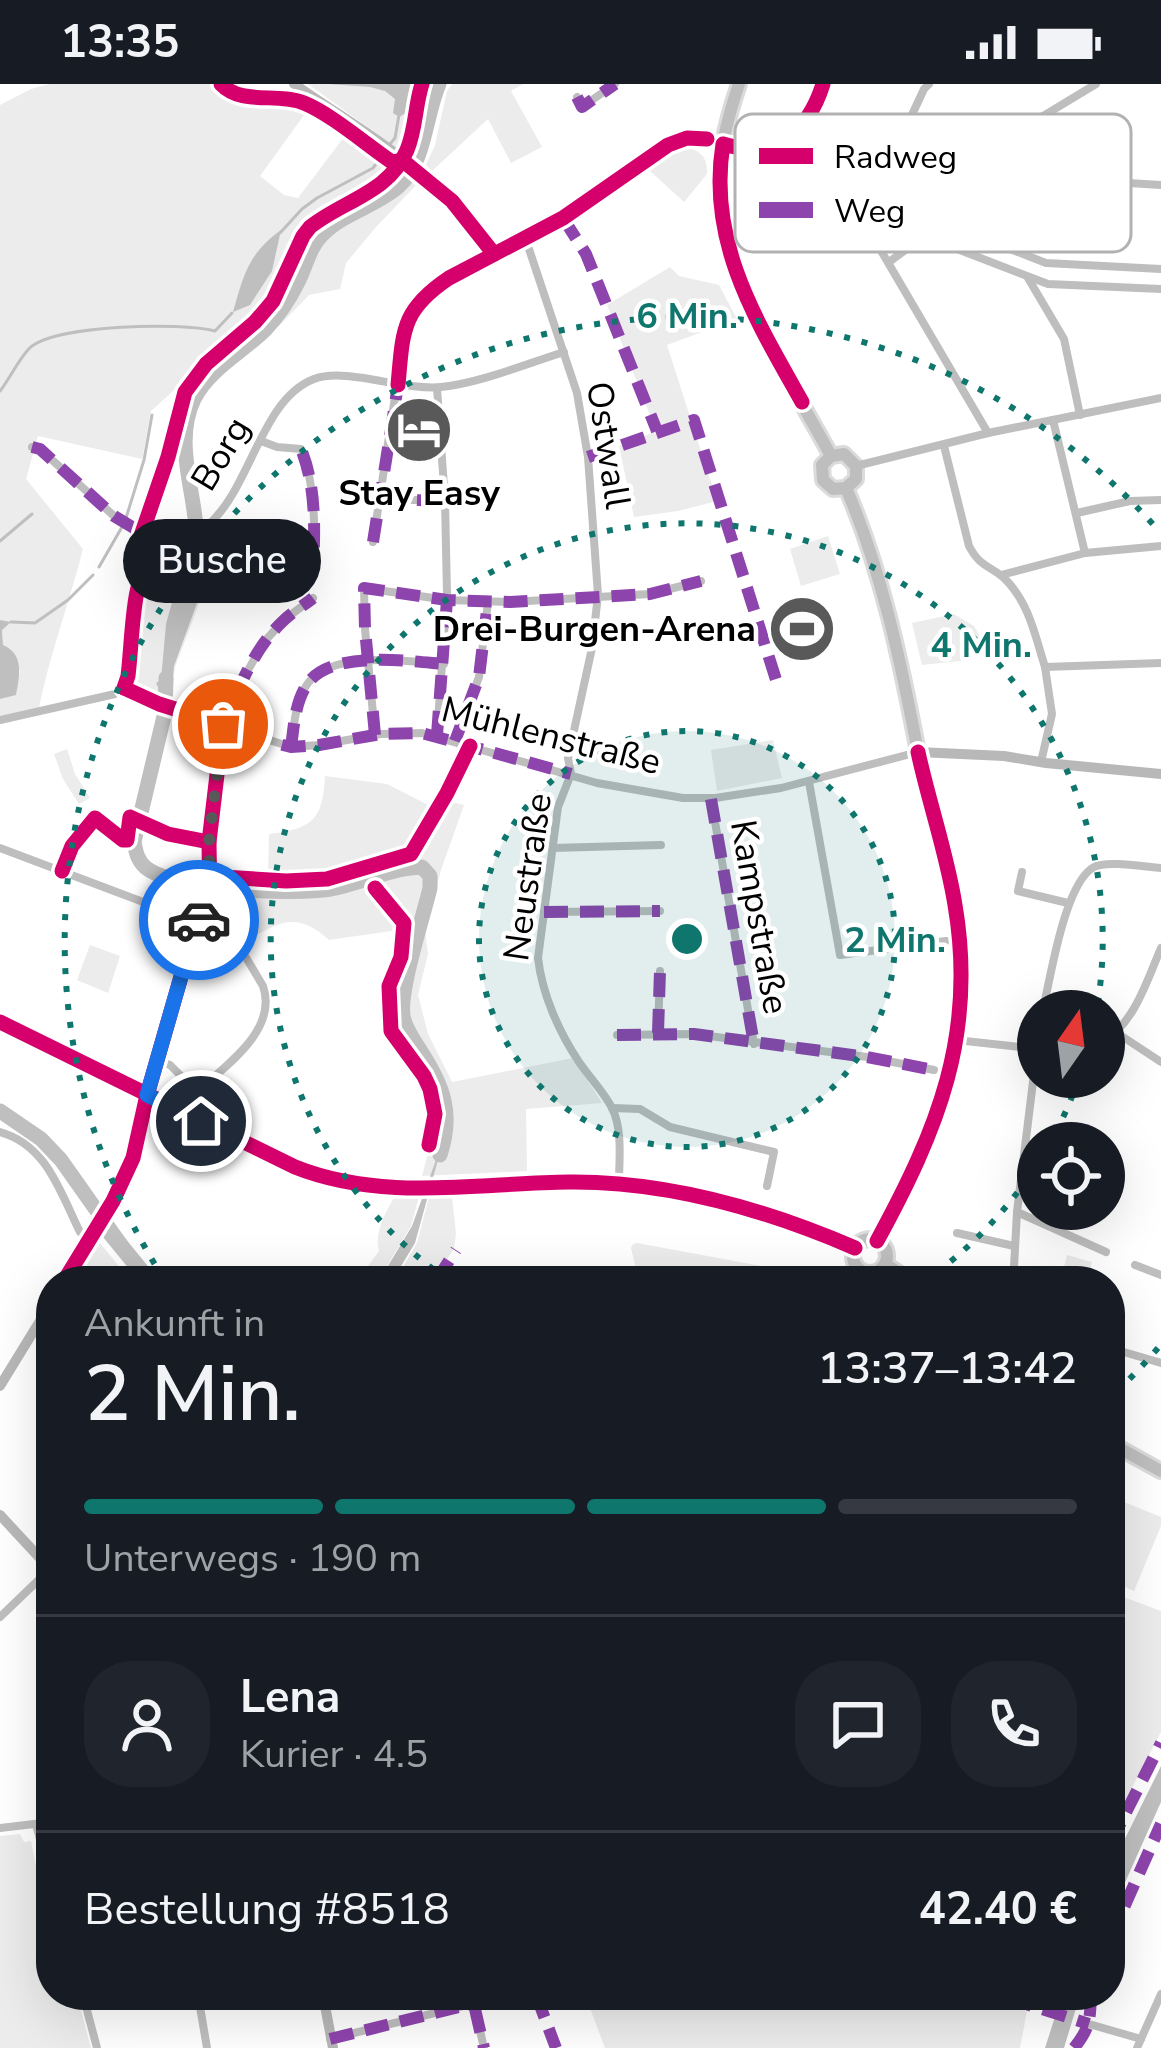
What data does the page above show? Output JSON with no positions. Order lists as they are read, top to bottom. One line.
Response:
{"streets":{"street":["Ostwall","Borg","Mühlenstraße","Neustraße","Kampstraße"]},"crossings":[["Ostwall","Mühlenstraße"],["Ostwall","Neustraße"],["Mühlenstraße","Neustraße"],["Mühlenstraße","Kampstraße"]],"places":{"hotel":["Stay Easy"],"sports":["Drei-Burgen-Arena"],"other":["Busche"]},"legend":["Radweg","Weg"],"north":"top","page":{"status":"13:35","bubble":"Busche","heading":["2 Min.","Ankunft in","13:37–13:42"],"panel":["Lena","Kurier · 4.5","Bestellung #8518","42.40 €"],"bar":"Unterwegs · 190 m"},"rings":["6 Min.","4 Min.","2 Min."]}
